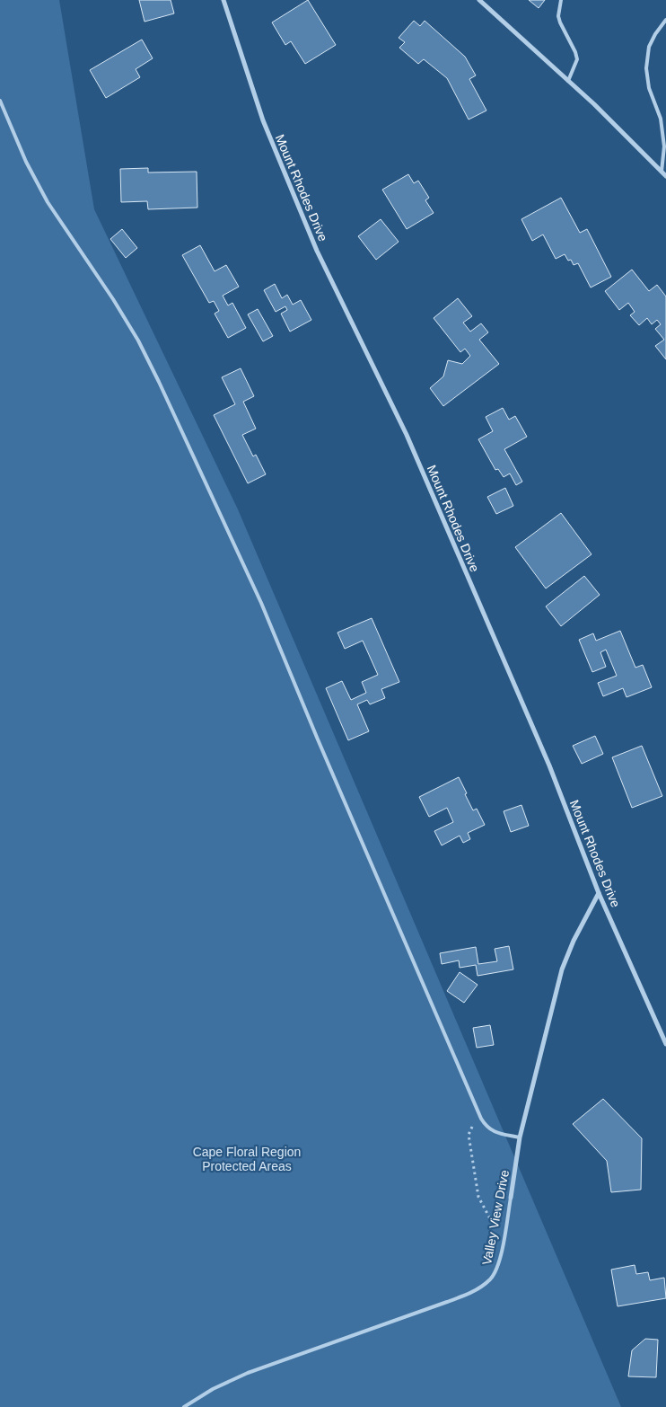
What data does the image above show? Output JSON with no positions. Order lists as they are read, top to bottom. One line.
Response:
{"streets":{"street":["Mount Rhodes Drive","Valley View Drive"]},"crossings":[["Mount Rhodes Drive","Valley View Drive"]],"parks":["Cape Floral Region Protected Areas"]}
